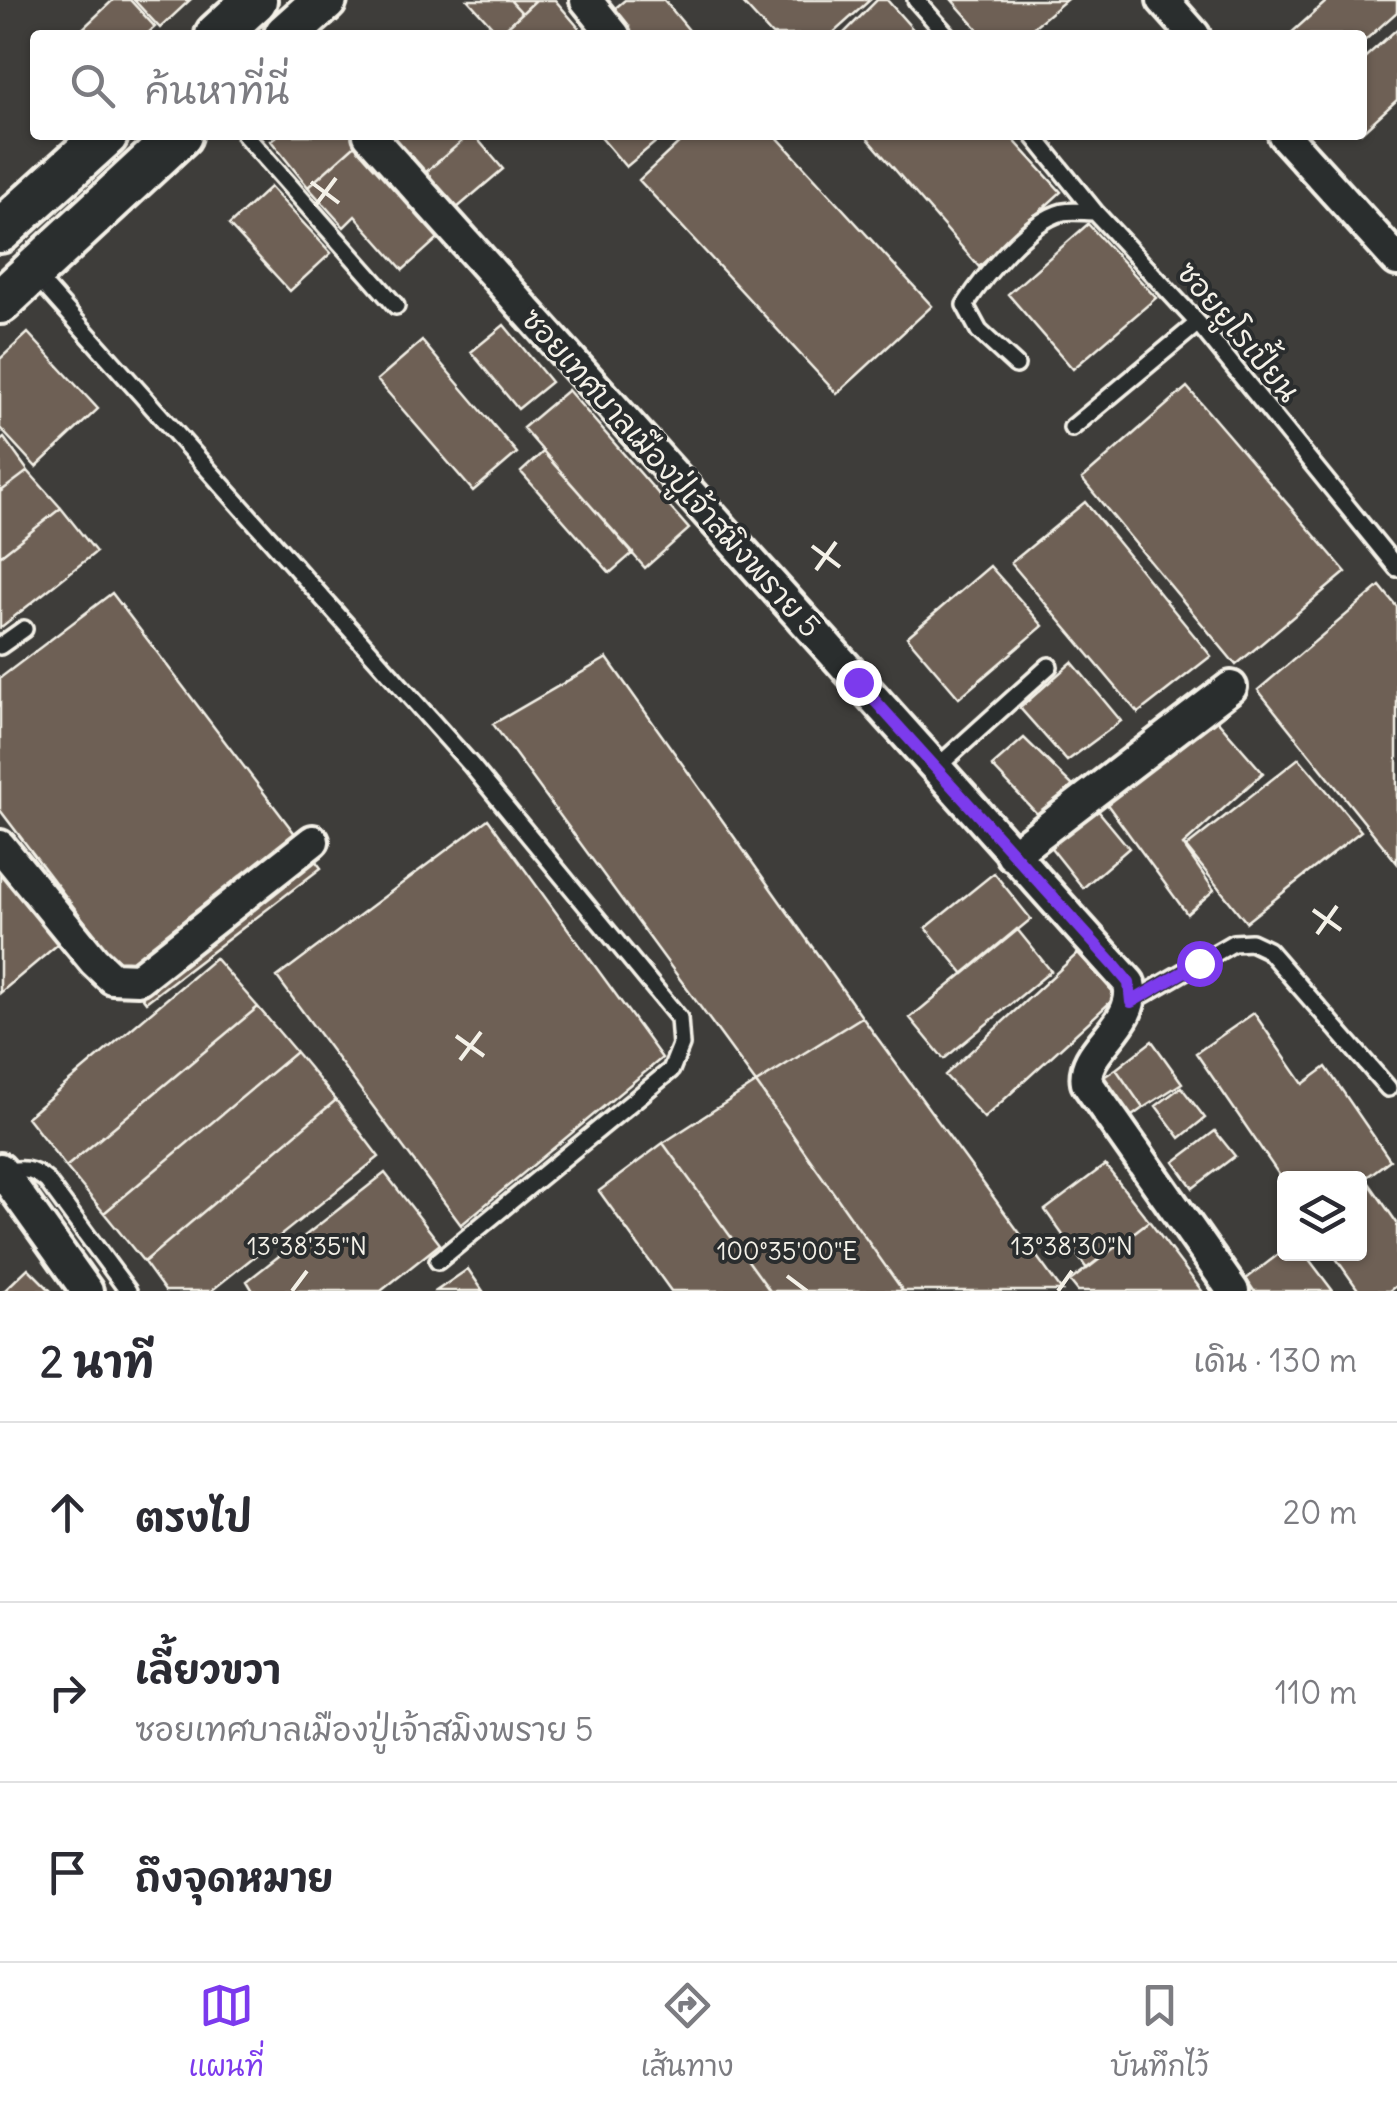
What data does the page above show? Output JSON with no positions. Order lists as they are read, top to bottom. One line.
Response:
{"streets":{"street":["ซอยเทศบาลเมืองปู่เจ้าสมิงพราย 5"],"lane":["ซอยยูโรเปี้ยน"]},"page":{"search":"ค้นหาที่นี่","heading":["2 นาที","เดิน · 130 m"],"list":[["ตรงไป","20 m"],["เลี้ยวขวา","ซอยเทศบาลเมืองปู่เจ้าสมิงพราย 5","110 m"],"ถึงจุดหมาย"],"nav":["แผนที่","เส้นทาง","บันทึกไว้"]},"coordinates":["13°38'35\"N","13°38'30\"N","100°35'00\"E"]}
